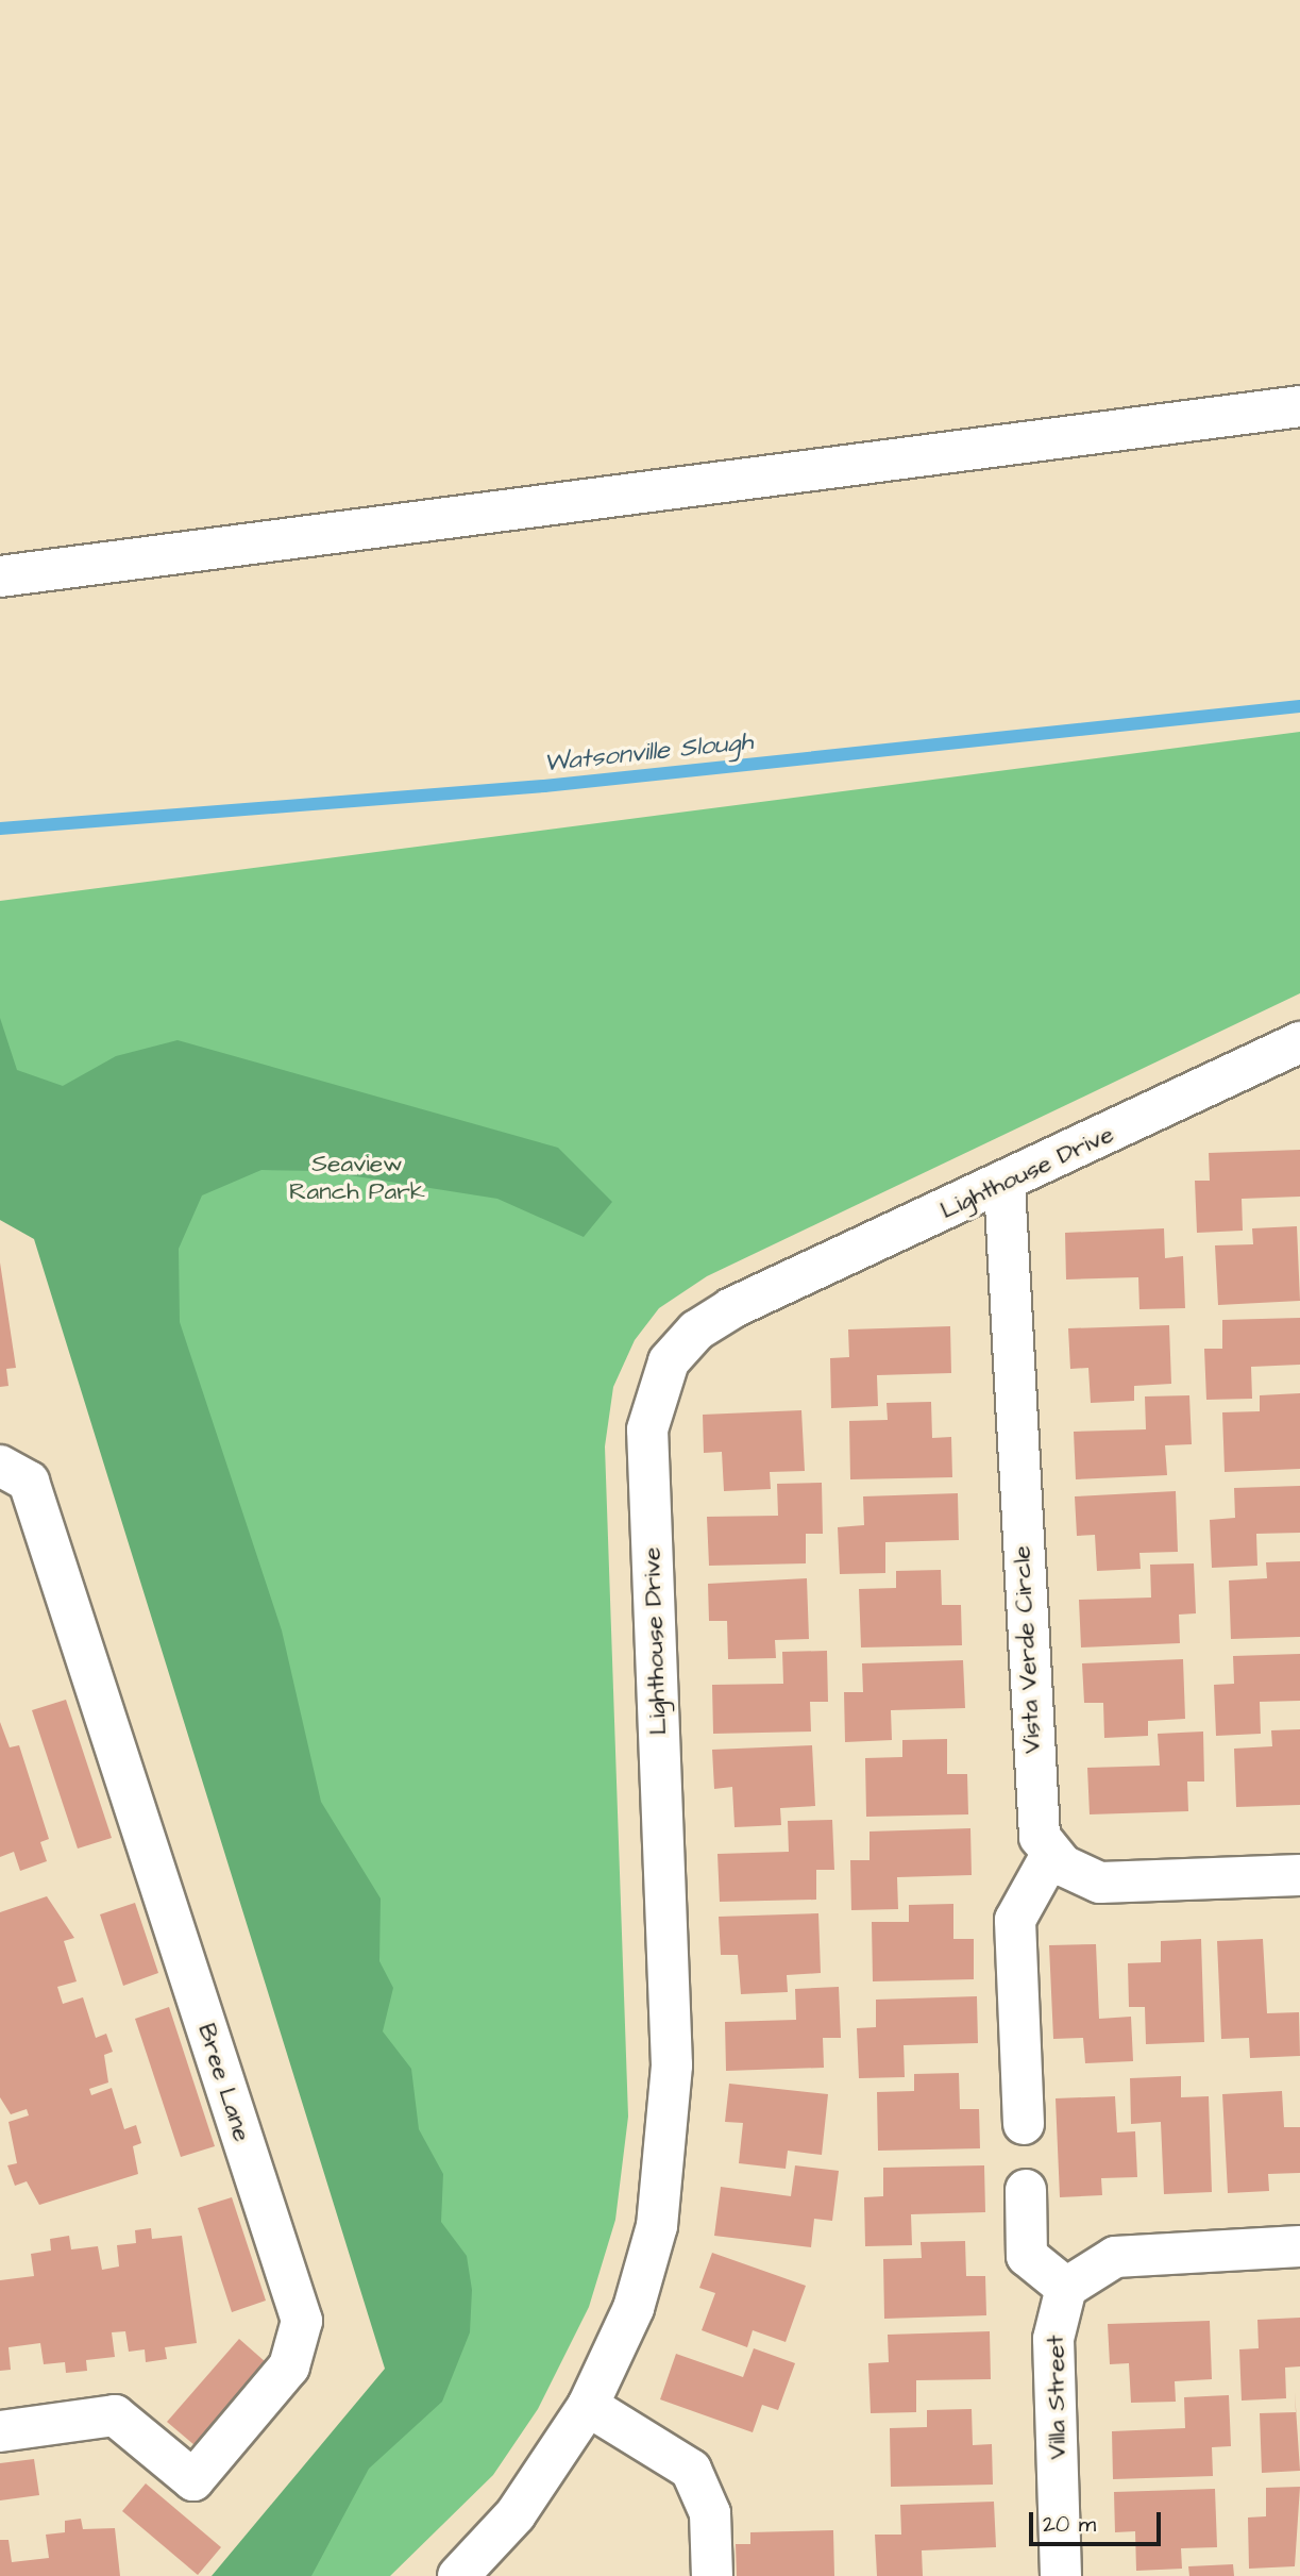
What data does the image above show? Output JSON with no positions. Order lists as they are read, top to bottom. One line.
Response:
{"streets":{"street":["Lighthouse Drive","Vista Verde Circle","Bree Lane","Villa Street"]},"crossings":[["Lighthouse Drive","Vista Verde Circle"]],"water":["Watsonville Slough"],"parks":["Seaview Ranch Park"],"scale_bar":"20 m"}
